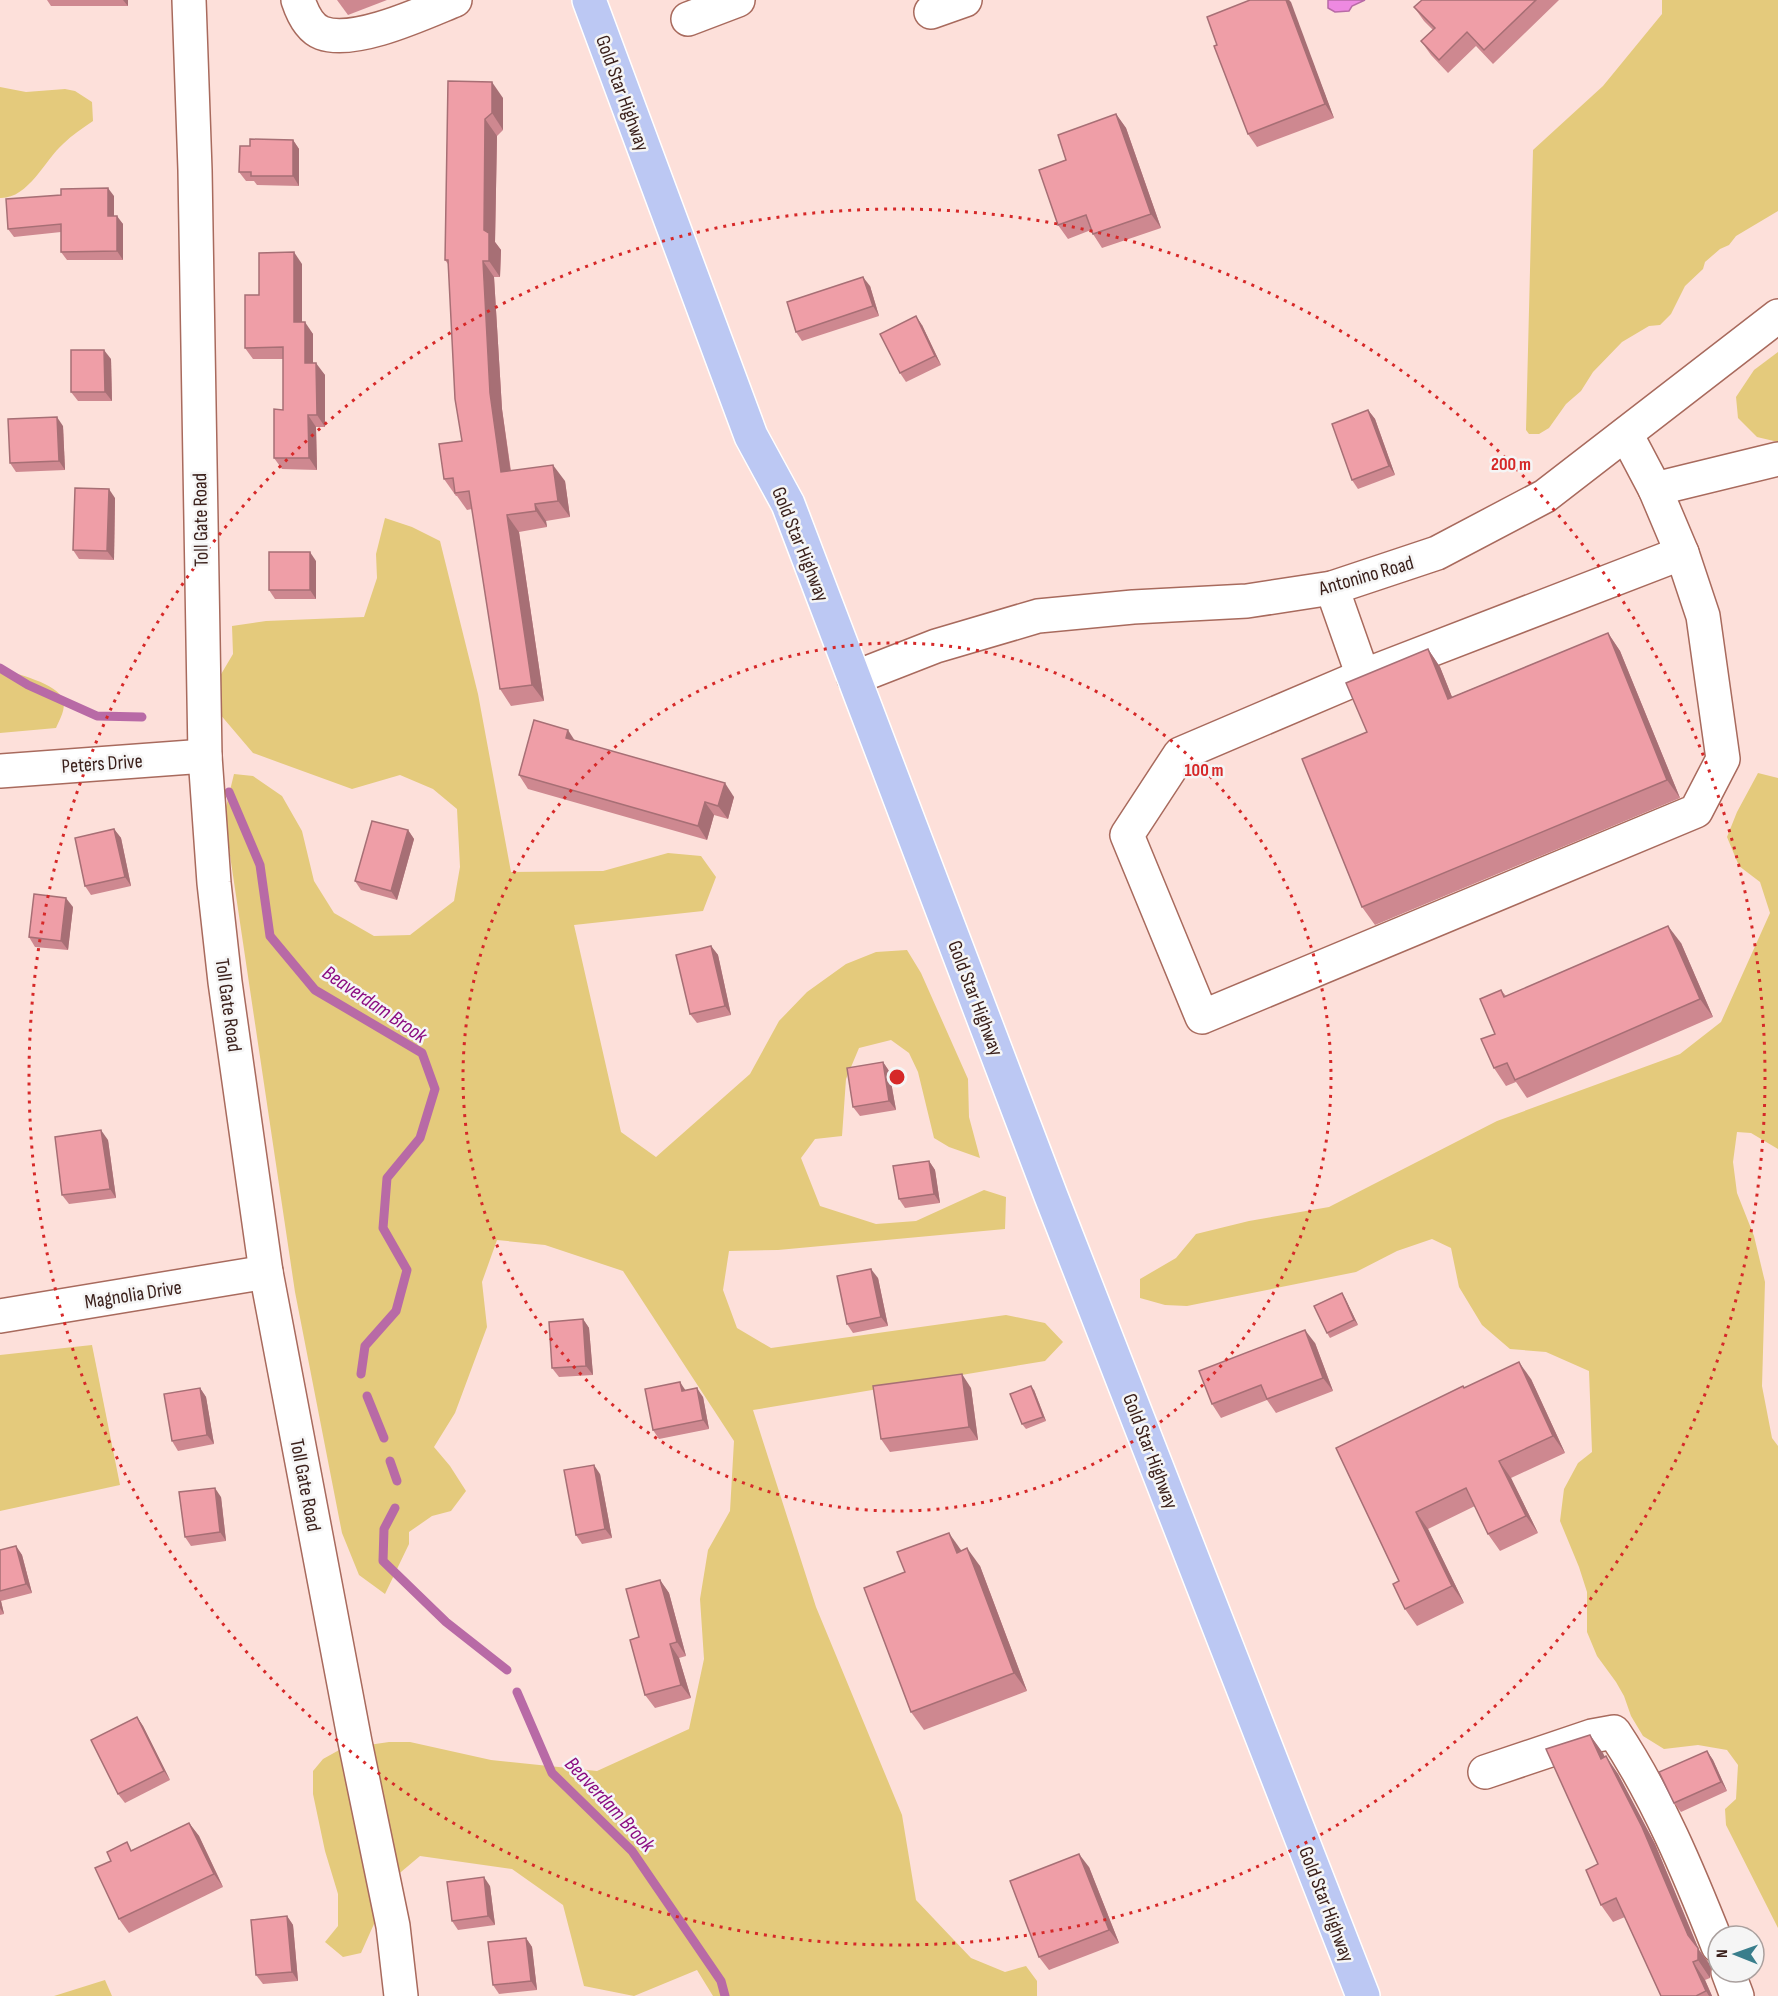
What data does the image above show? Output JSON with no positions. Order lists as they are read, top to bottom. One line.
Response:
{"streets":{"main road":["Gold Star Highway"],"street":["Toll Gate Road","Antonino Road","Peters Drive","Magnolia Drive"]},"crossings":[["Gold Star Highway","Antonino Road"],["Toll Gate Road","Peters Drive"],["Toll Gate Road","Magnolia Drive"]],"water":["Beaverdam Brook"],"north":"left","rings":["200 m","100 m"]}
